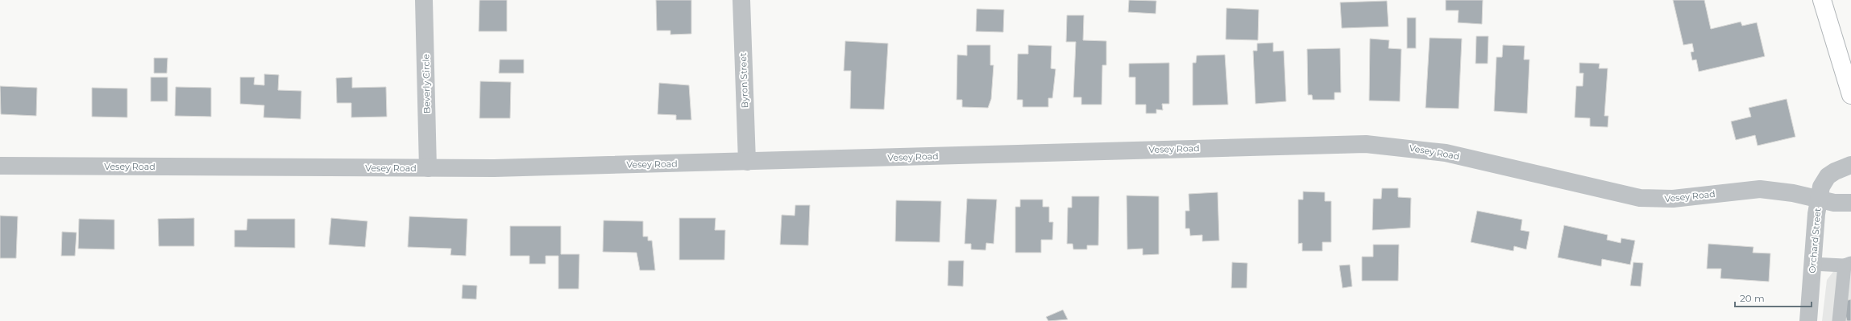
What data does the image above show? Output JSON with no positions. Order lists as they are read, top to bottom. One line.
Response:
{"streets":{"street":["Byron Street","Beverly Circle","Vesey Road","Orchard Street"]},"crossings":[["Byron Street","Vesey Road"],["Beverly Circle","Vesey Road"],["Vesey Road","Orchard Street"]],"scale_bar":"20 m"}
